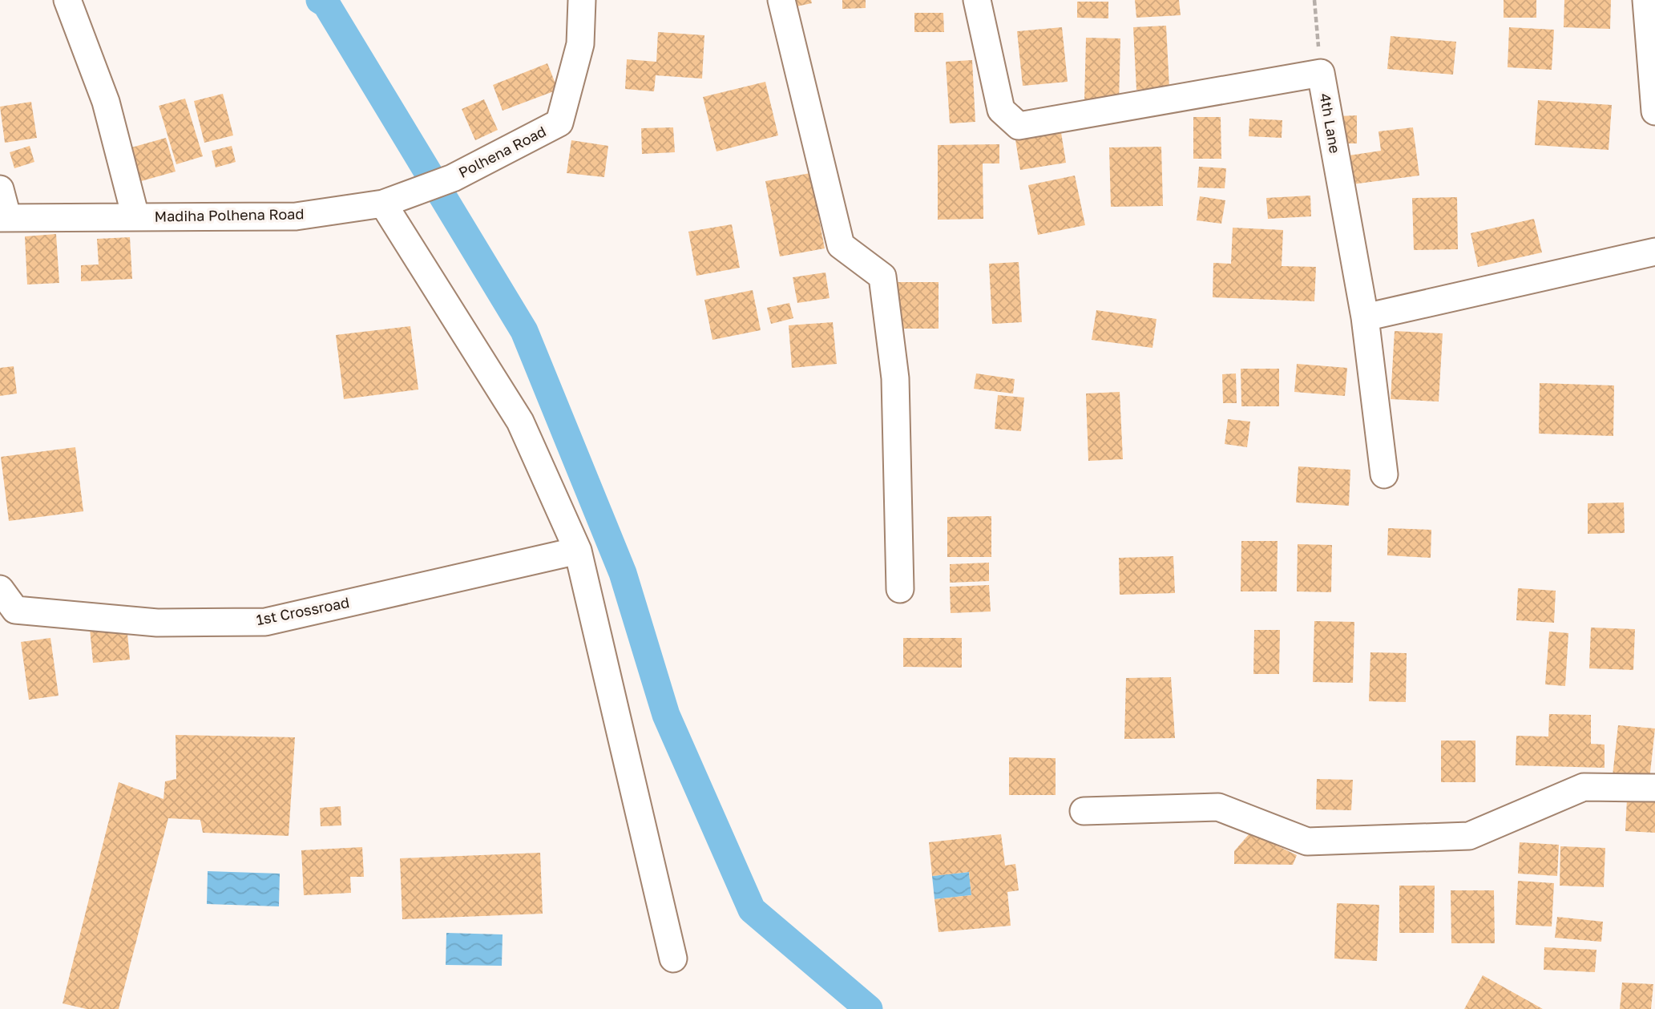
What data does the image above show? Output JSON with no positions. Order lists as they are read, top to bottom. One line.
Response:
{"streets":{"street":["4th Lane","Polhena Road","Madiha Polhena Road","1st Crossroad"]},"crossings":[["Polhena Road","Madiha Polhena Road"]]}
